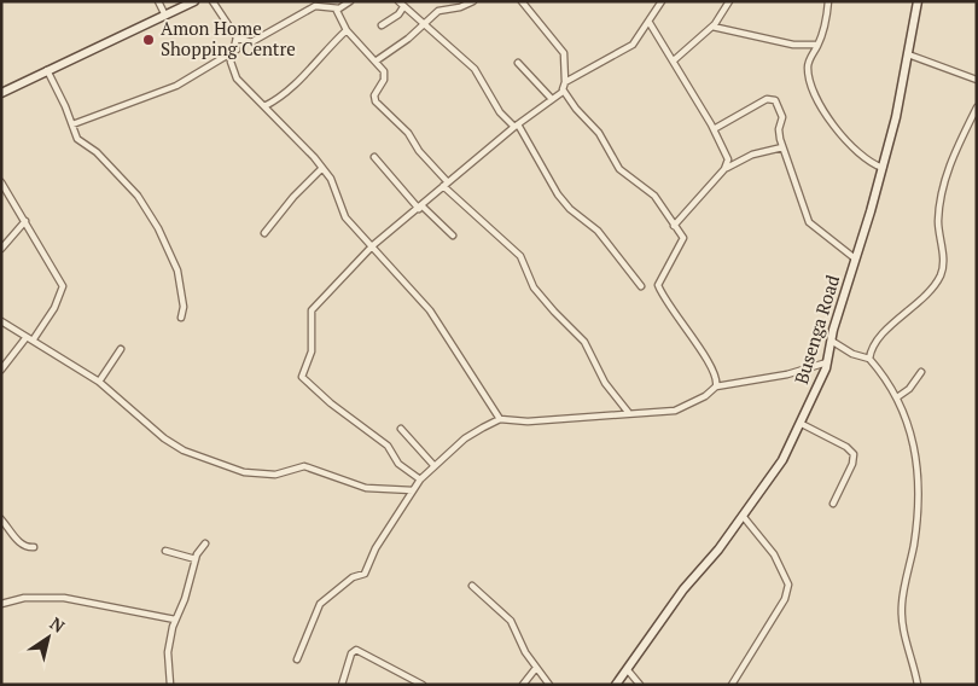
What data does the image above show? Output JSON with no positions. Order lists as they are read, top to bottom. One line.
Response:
{"streets":{"street":["Busenga Road"]},"places":["Amon Home Shopping Centre"],"north":"top right"}
